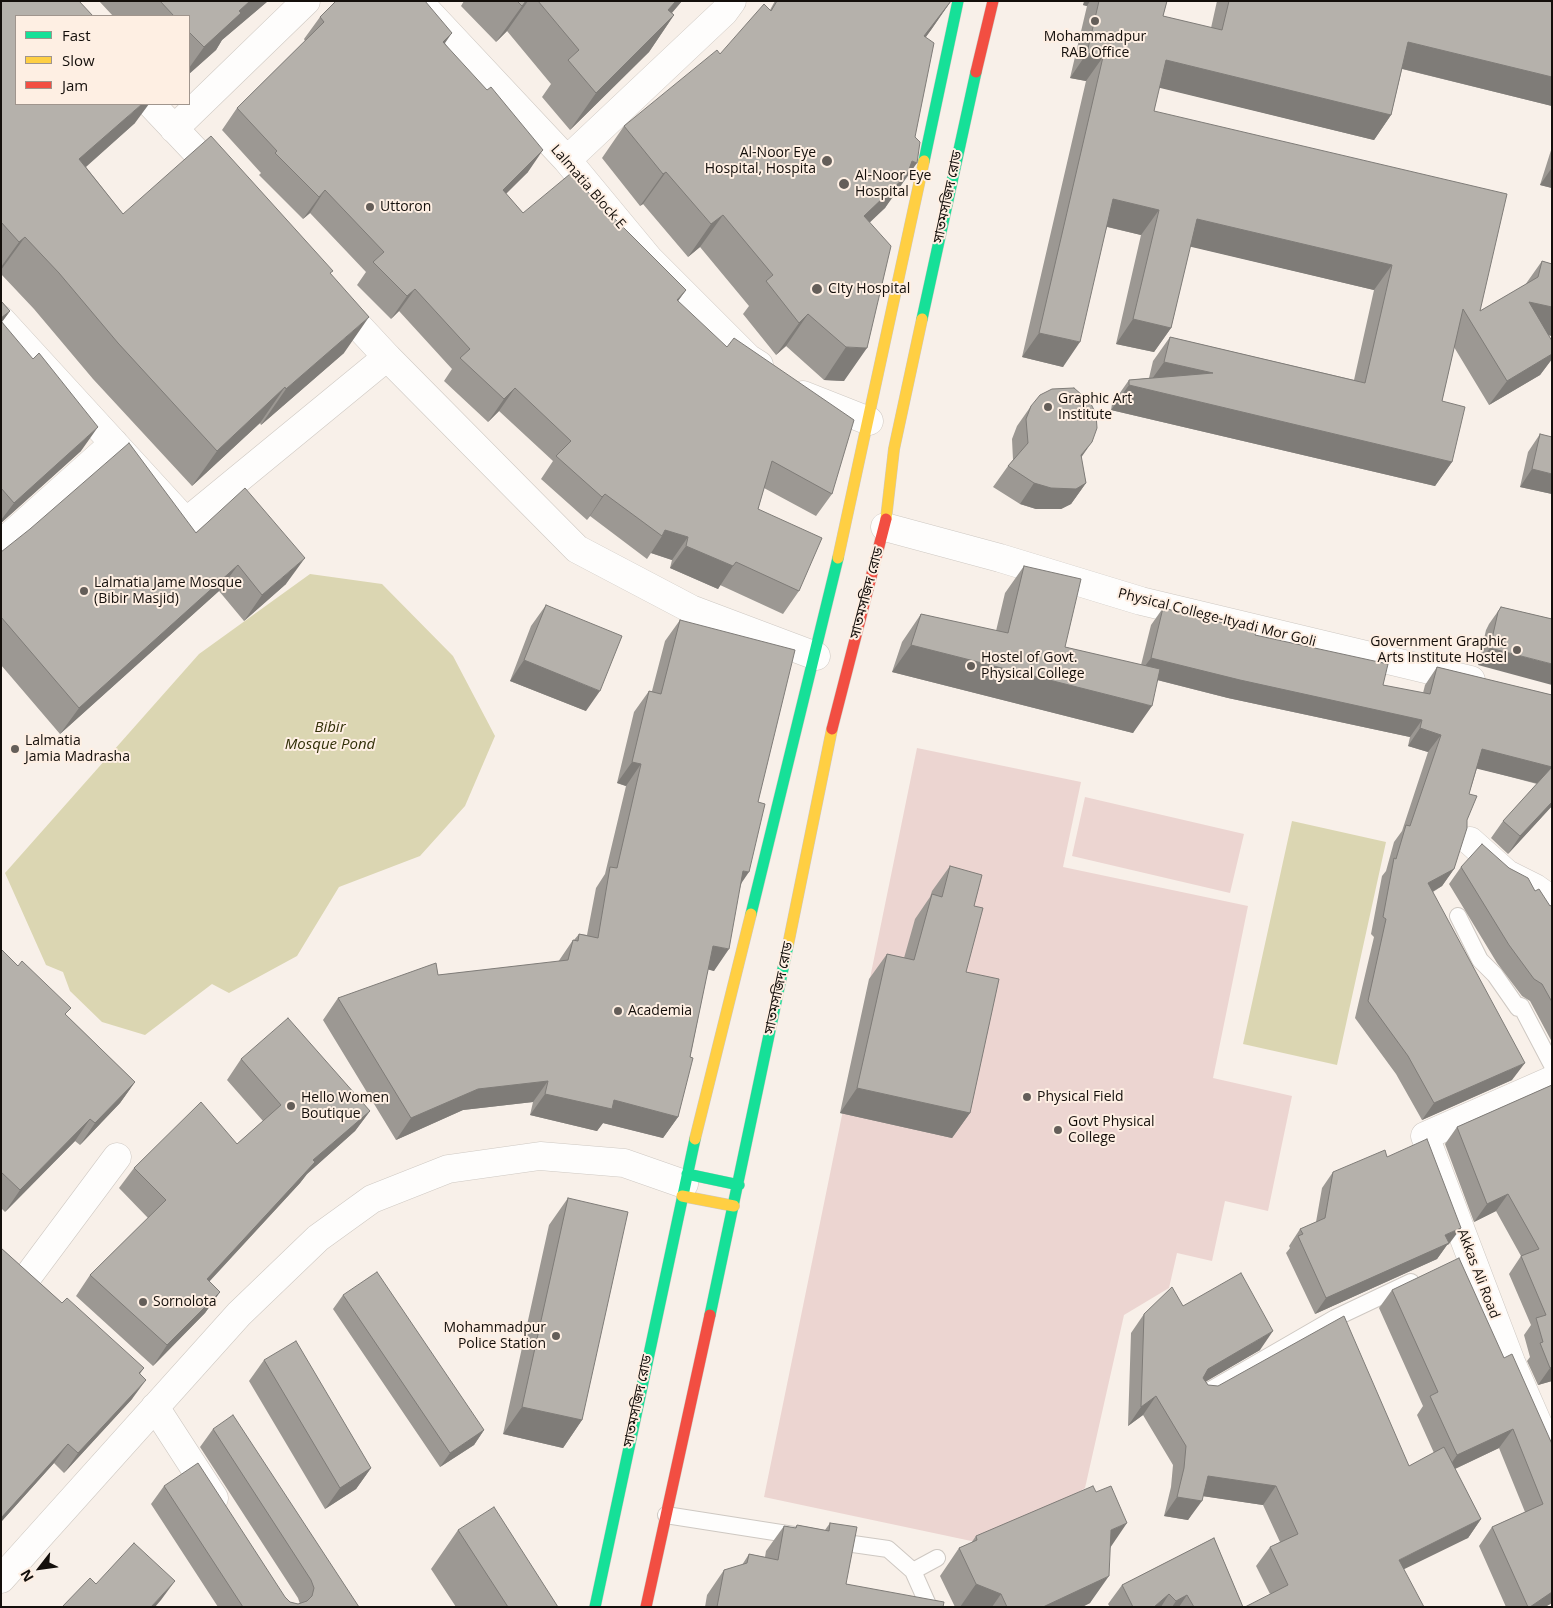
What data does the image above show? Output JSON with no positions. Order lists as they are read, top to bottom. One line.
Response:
{"streets":{"main road":["সাতমসজিদ রোড"],"street":["Lalmatia Block E","Physical College-Ityadi Mor Goli","Akkas Ali Road"]},"crossings":[["Lalmatia Block E","সাতমসজিদ রোড"],["সাতমসজিদ রোড","Physical College-Ityadi Mor Goli"]],"water":["Bibir Mosque Pond"],"places":["Mohammadpur RAB Office","Al-Noor Eye Hospital, Hospita","Al-Noor Eye Hospital","Uttoron","CIty Hospital","Graphic Art Institute","Lalmatia Jame Mosque (Bibir Masjid)","Government Graphic Arts Institute Hostel","Hostel of Govt. Physical College","Lalmatia Jamia Madrasha","Academia","Physical Field","Hello Women Boutique","Govt Physical College","Sornolota","Mohammadpur Police Station"],"legend":["Fast","Slow","Jam"],"north":"bottom left"}
